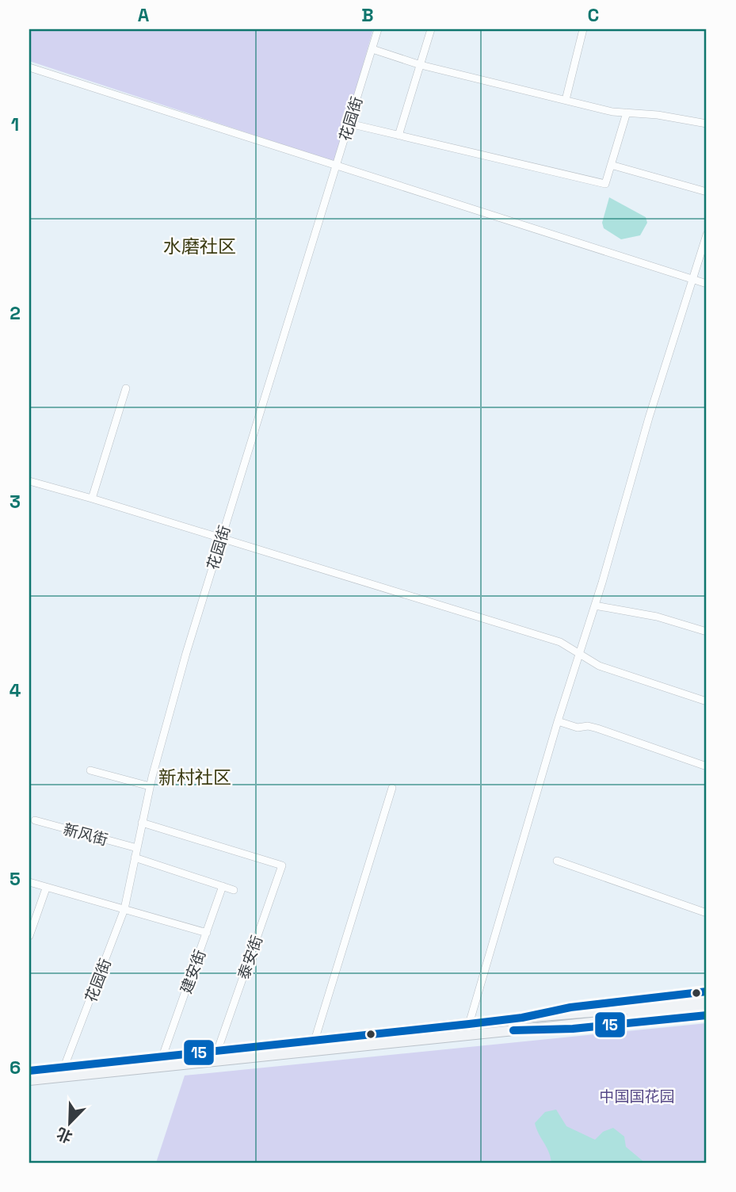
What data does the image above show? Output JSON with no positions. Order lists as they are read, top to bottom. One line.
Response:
{"streets":{"street":["花园街","新风街","泰安街","建安街"]},"crossings":[["花园街","新风街"],["花园街","泰安街"]],"districts":["水磨社区","新村社区"],"parks":["中国国花园"],"lines":["transit line 15"],"north":"bottom left","grid":{"columns":["A","B","C"],"rows":["1","2","3","4","5","6"]}}
